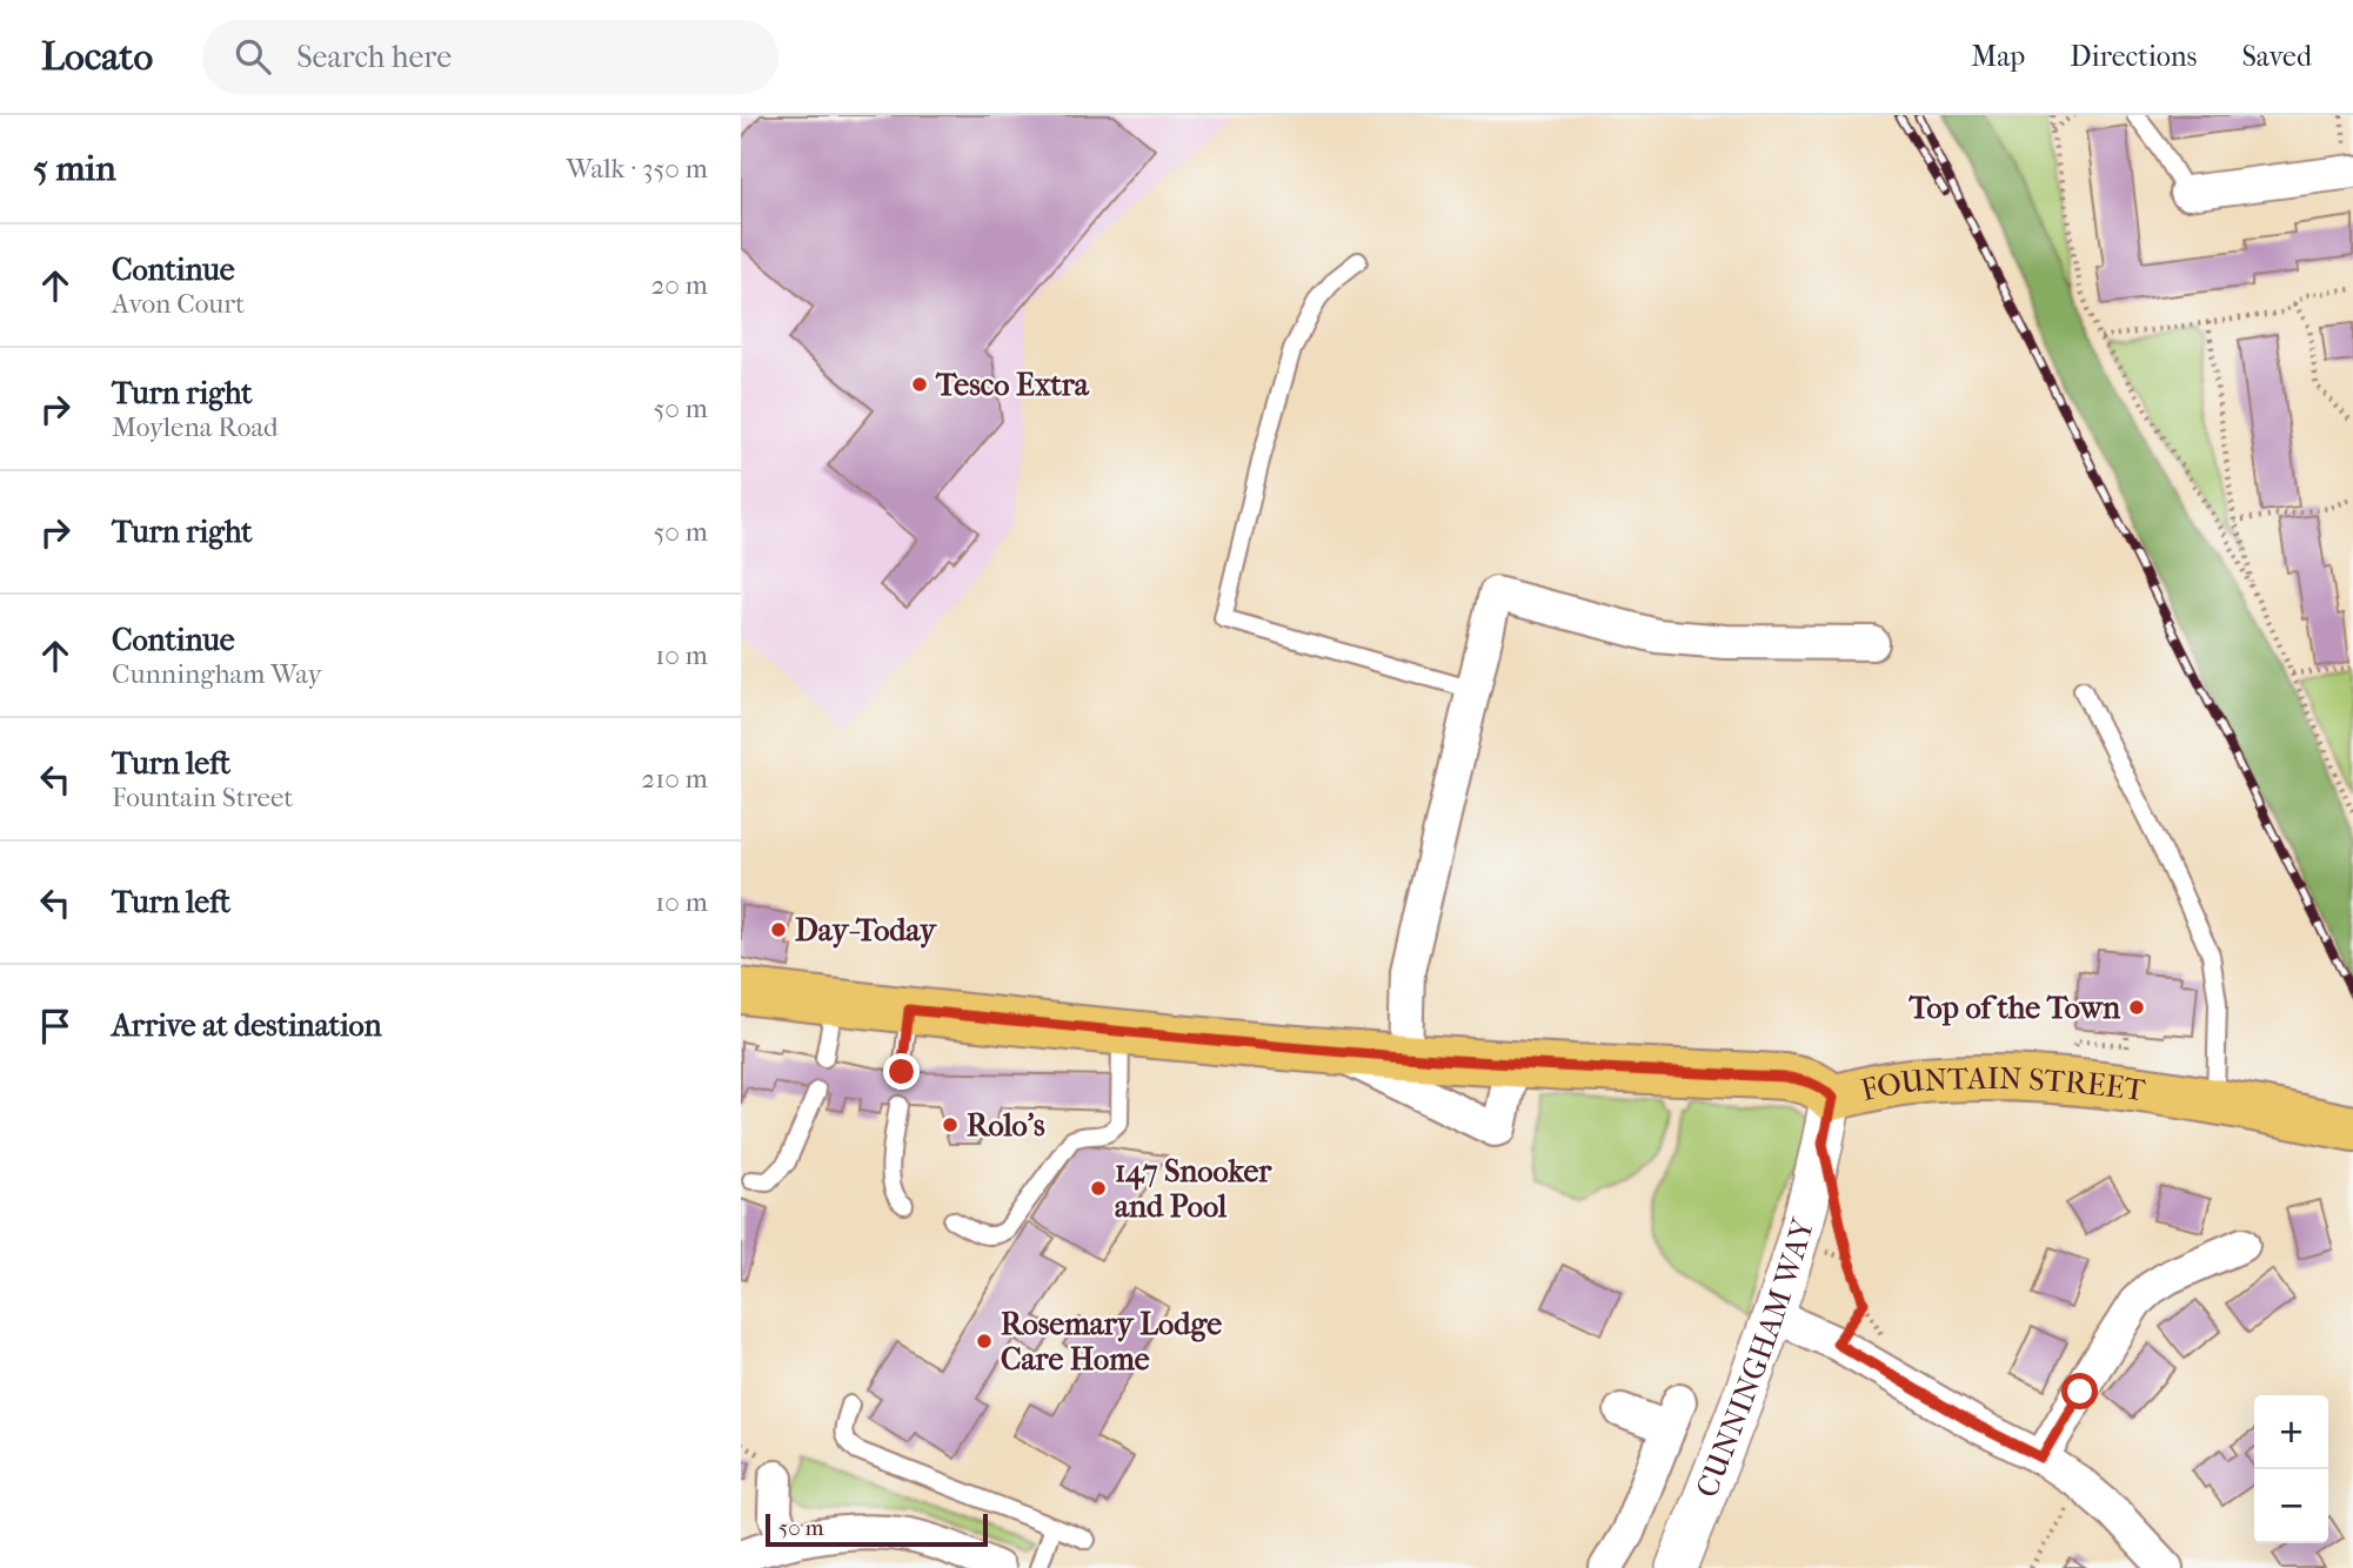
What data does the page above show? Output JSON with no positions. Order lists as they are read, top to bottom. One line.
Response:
{"streets":{"main road":["FOUNTAIN STREET"],"street":["CUNNINGHAM WAY"]},"crossings":[["FOUNTAIN STREET","CUNNINGHAM WAY"]],"places":["Tesco Extra","Day-Today","Top of the Town","Rolo's","147 Snooker and Pool","Rosemary Lodge Care Home"],"scale_bar":"50 m","page":{"header":"Locato","search":"Search here","nav":["Map","Directions","Saved"],"heading":["5 min","Walk · 350 m"],"list":[["Continue","Avon Court","20 m"],["Turn right","Moylena Road","50 m"],["Turn right","50 m"],["Continue","Cunningham Way","10 m"],["Turn left","Fountain Street","210 m"],["Turn left","10 m"],"Arrive at destination"],"map_buttons":["+","−"],"scale":"50 m"}}
